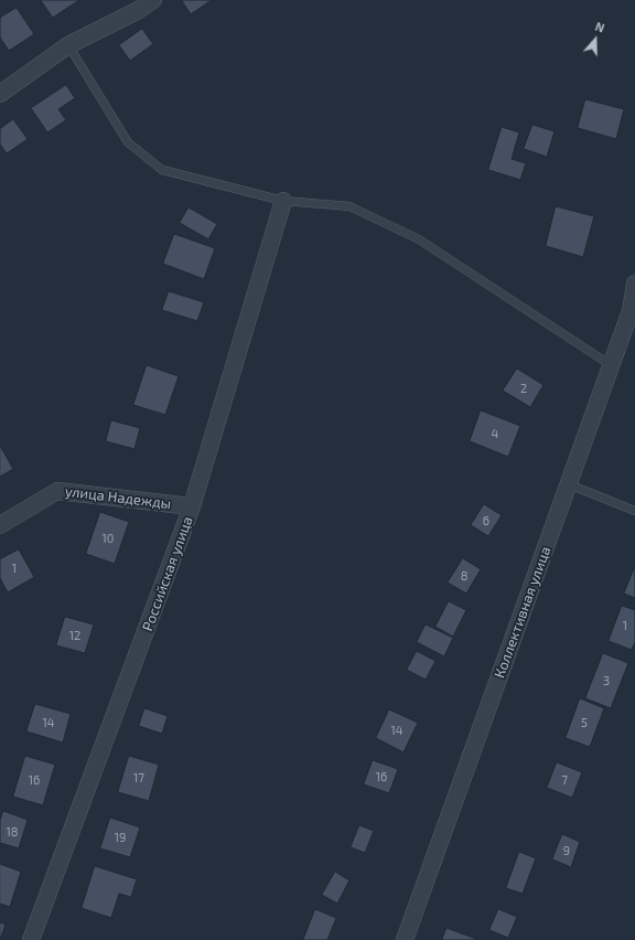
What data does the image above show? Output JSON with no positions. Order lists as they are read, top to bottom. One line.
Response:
{"streets":{"street":["улица Надежды","Российская улица","Коллективная улица"]},"crossings":[["улица Надежды","Российская улица"]],"house_numbers":["2","4","6","10","1","8","1","12","3","14","5","14","16","17","16","7","18","19","9"],"north":"top"}
